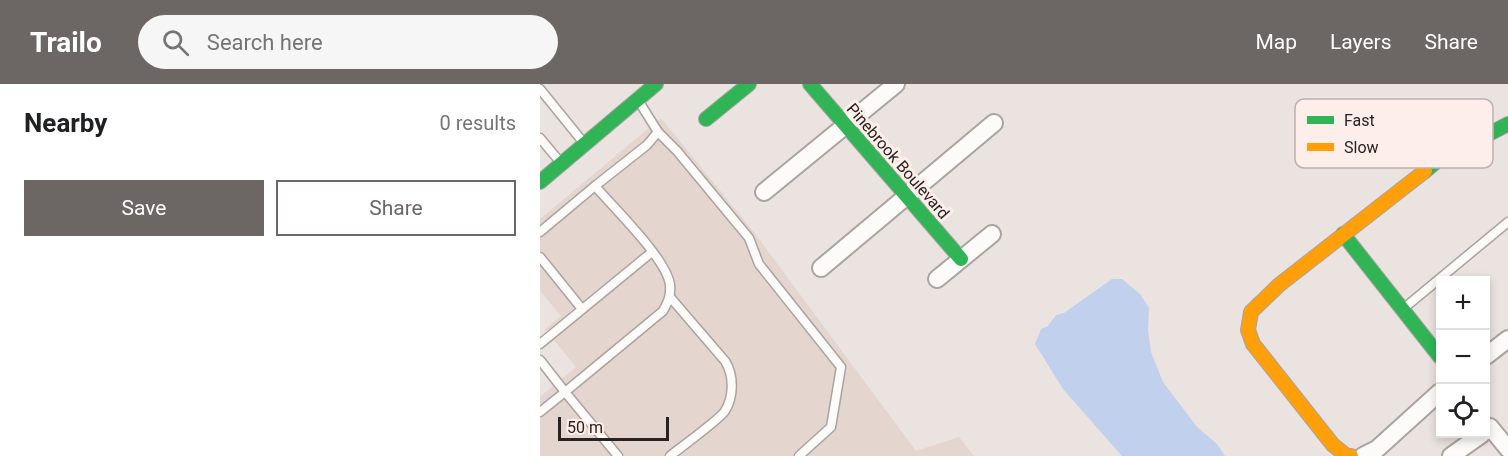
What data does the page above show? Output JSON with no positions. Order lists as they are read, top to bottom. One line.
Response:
{"streets":{"street":["Pinebrook Boulevard"]},"legend":["Fast","Slow"],"scale_bar":"50 m","page":{"header":"Trailo","search":"Search here","nav":["Map","Layers","Share"],"heading":["Nearby","0 results"],"buttons":["Save","Share"],"map_buttons":["+","−"],"scale":"50 m"}}
